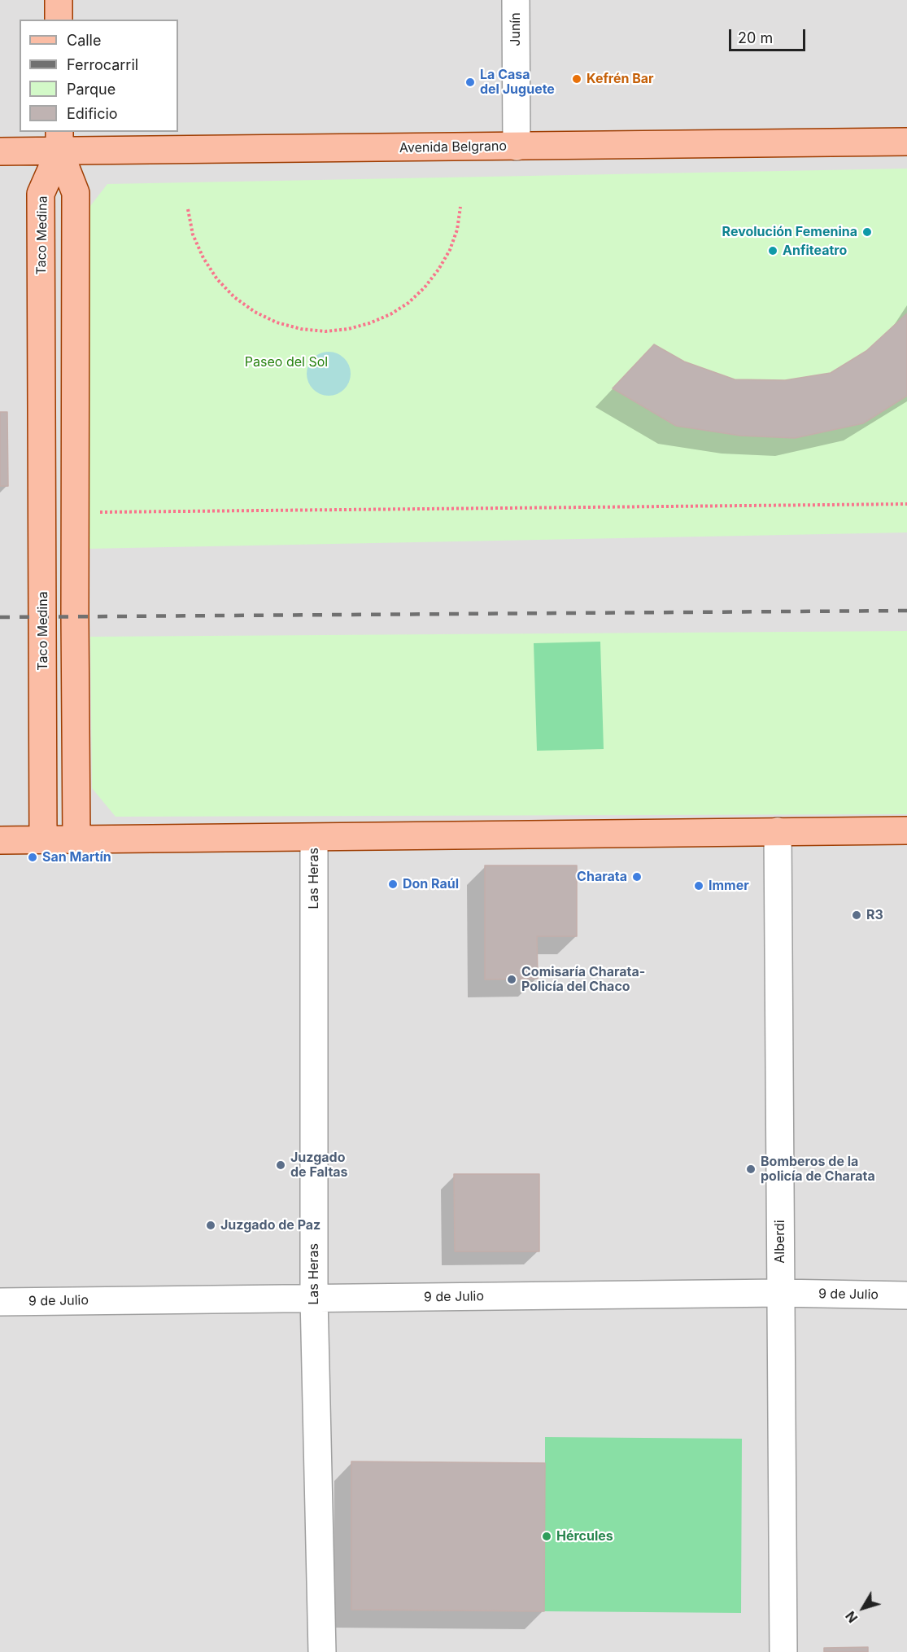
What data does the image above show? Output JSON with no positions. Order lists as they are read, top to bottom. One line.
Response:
{"streets":{"main road":["Avenida Belgrano","Taco Medina"],"street":["Junín","Las Heras","Alberdi","9 de Julio"]},"crossings":[["Junín","Avenida Belgrano"],["Avenida Belgrano","Taco Medina"],["Las Heras","9 de Julio"],["Alberdi","9 de Julio"]],"parks":["Paseo del Sol"],"places":["Kefrén Bar","La Casa del Juguete","Revolución Femenina","Anfiteatro","San Martín","Charata","Don Raúl","Immer","R3","Comisaría Charata- Policía del Chaco","Juzgado de Faltas","Bomberos de la policía de Charata","Juzgado de Paz","Hércules"],"legend":["Calle","Ferrocarril","Parque","Edificio"],"scale_bar":"20 m","north":"bottom left"}
